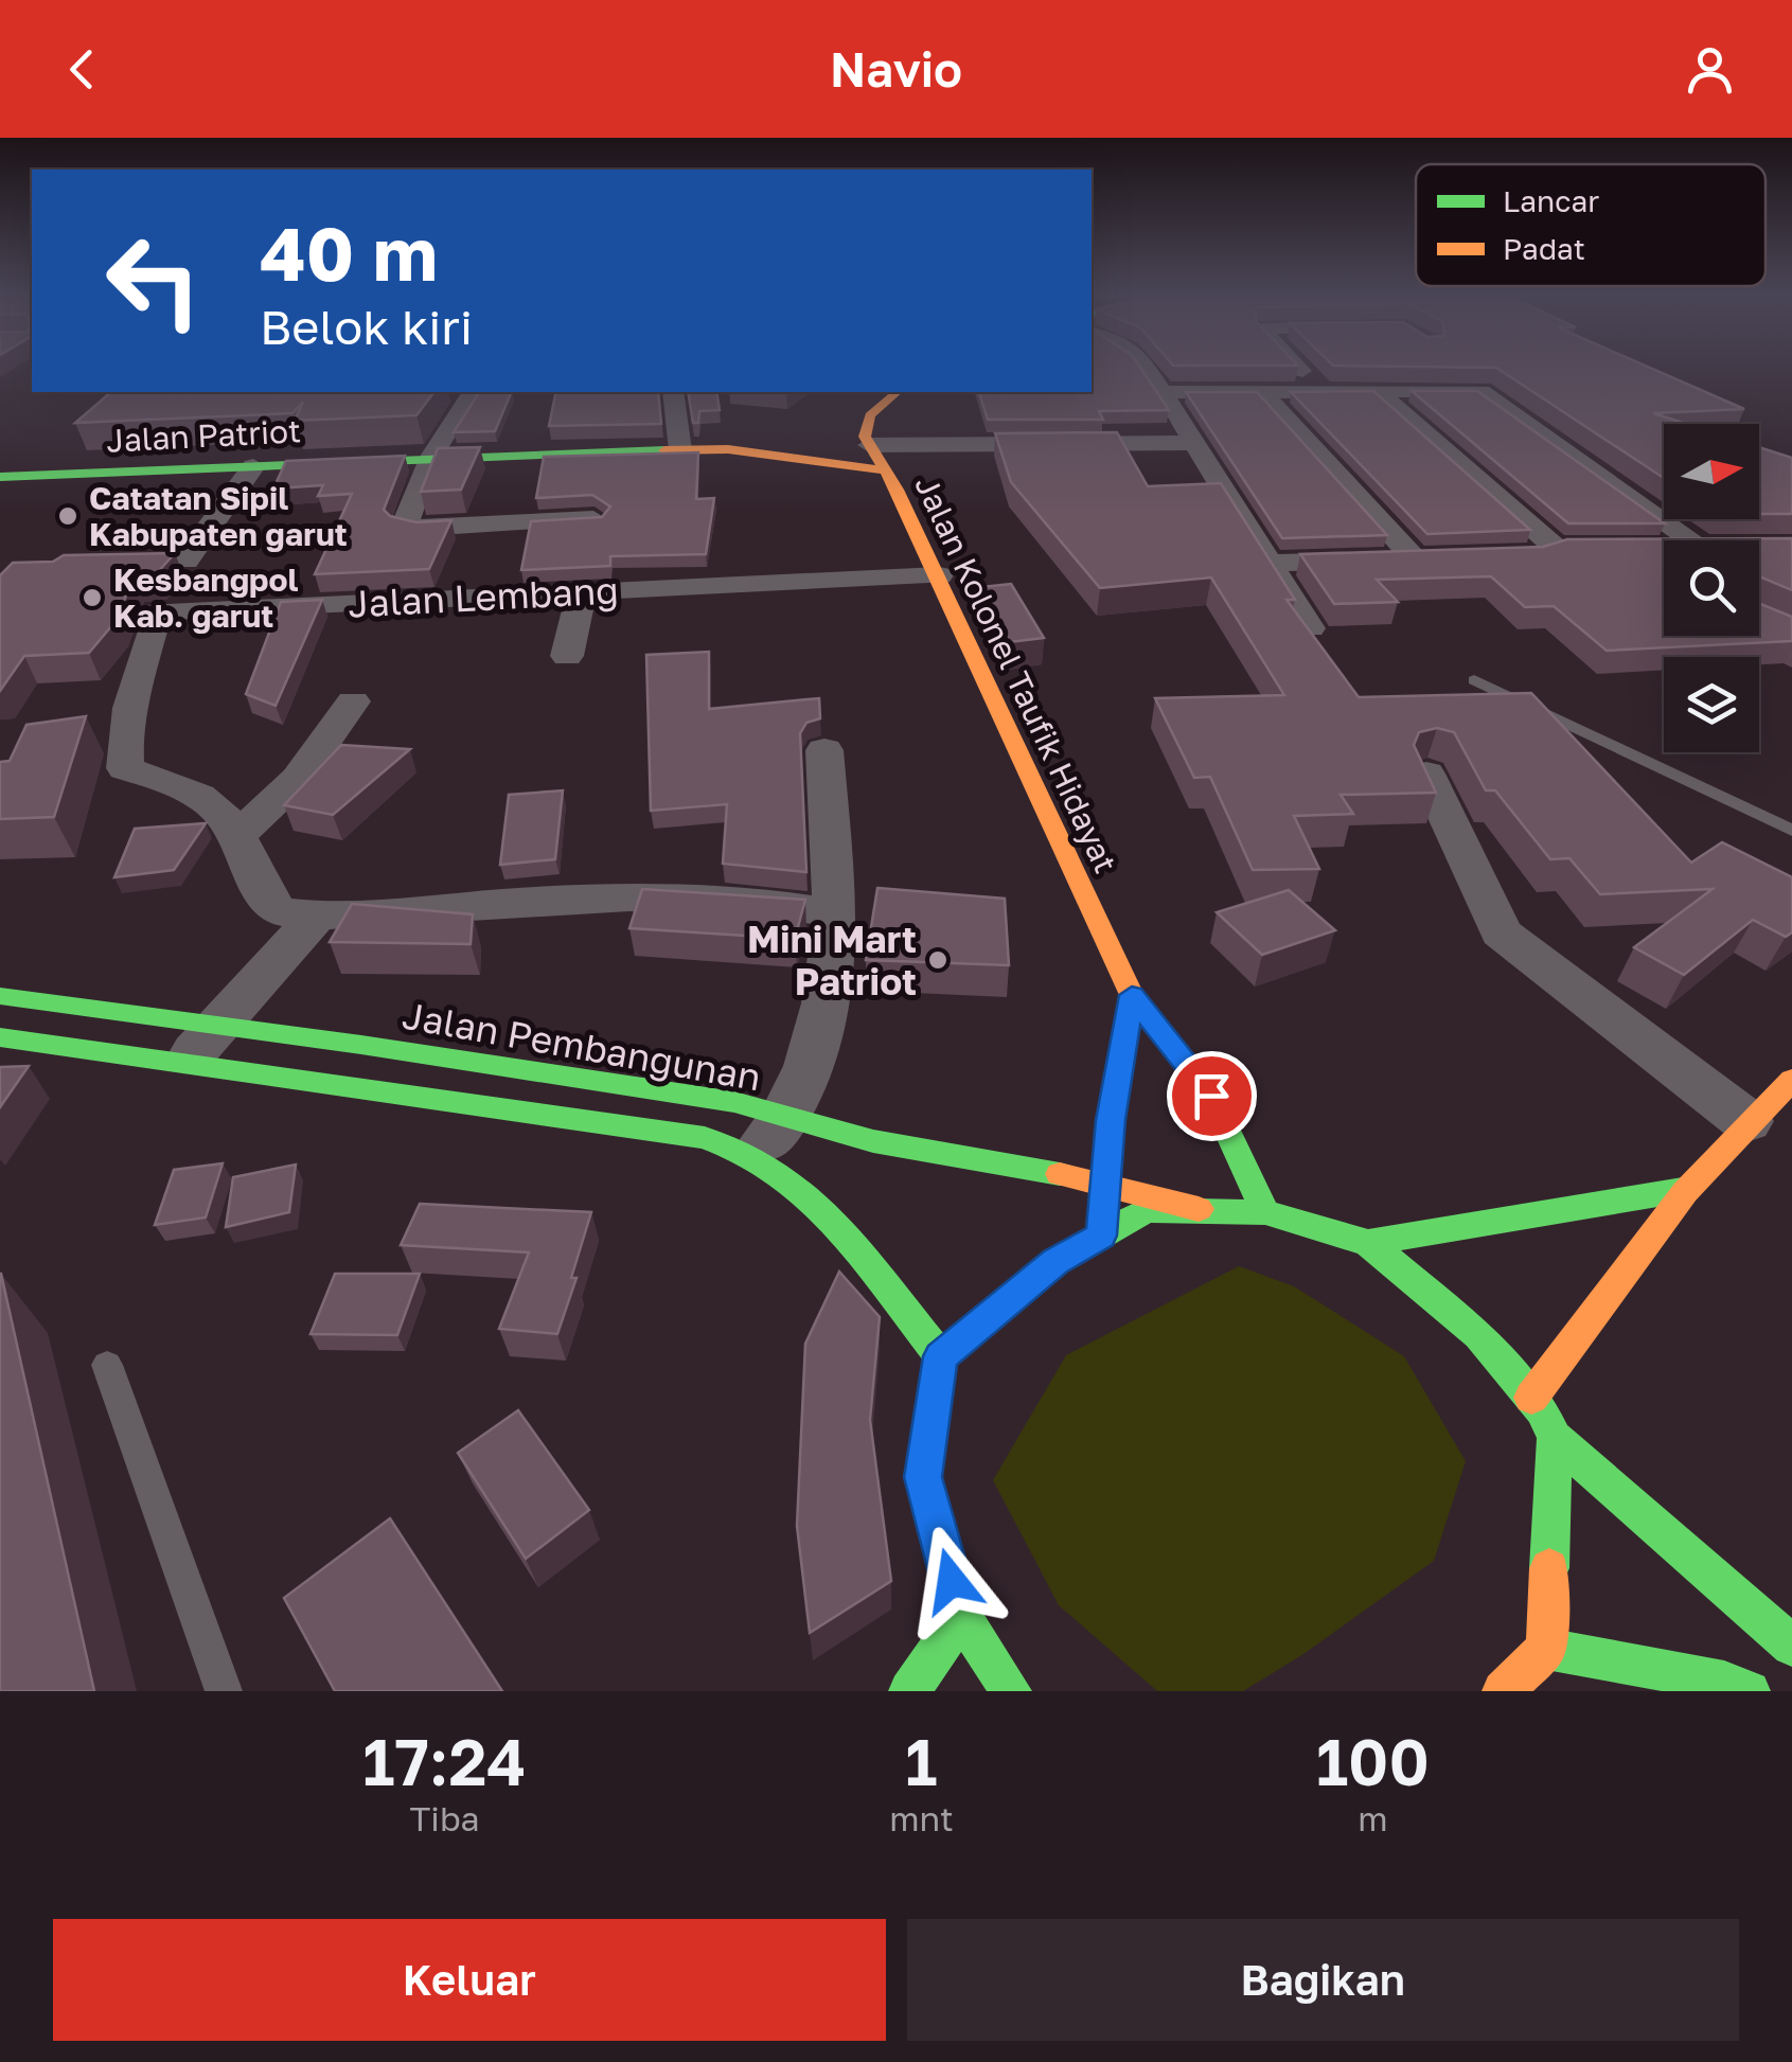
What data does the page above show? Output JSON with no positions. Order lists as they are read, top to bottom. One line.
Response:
{"streets":{"main road":["Jalan Patriot","Jalan Kolonel Taufik Hidayat","Jalan Pembangunan"],"street":["Jalan Lembang"]},"crossings":[["Jalan Patriot","Jalan Kolonel Taufik Hidayat"],["Jalan Lembang","Jalan Kolonel Taufik Hidayat"]],"places":["Catatan Sipil Kabupaten garut","Kesbangpol Kab. garut","Mini Mart Patriot"],"legend":["Lancar","Padat"],"north":"right","page":{"header":"Navio","turn":["40 m","Belok kiri"],"eta":["17:24","Tiba","1","mnt","100","m"],"buttons":["Keluar","Bagikan"]}}
